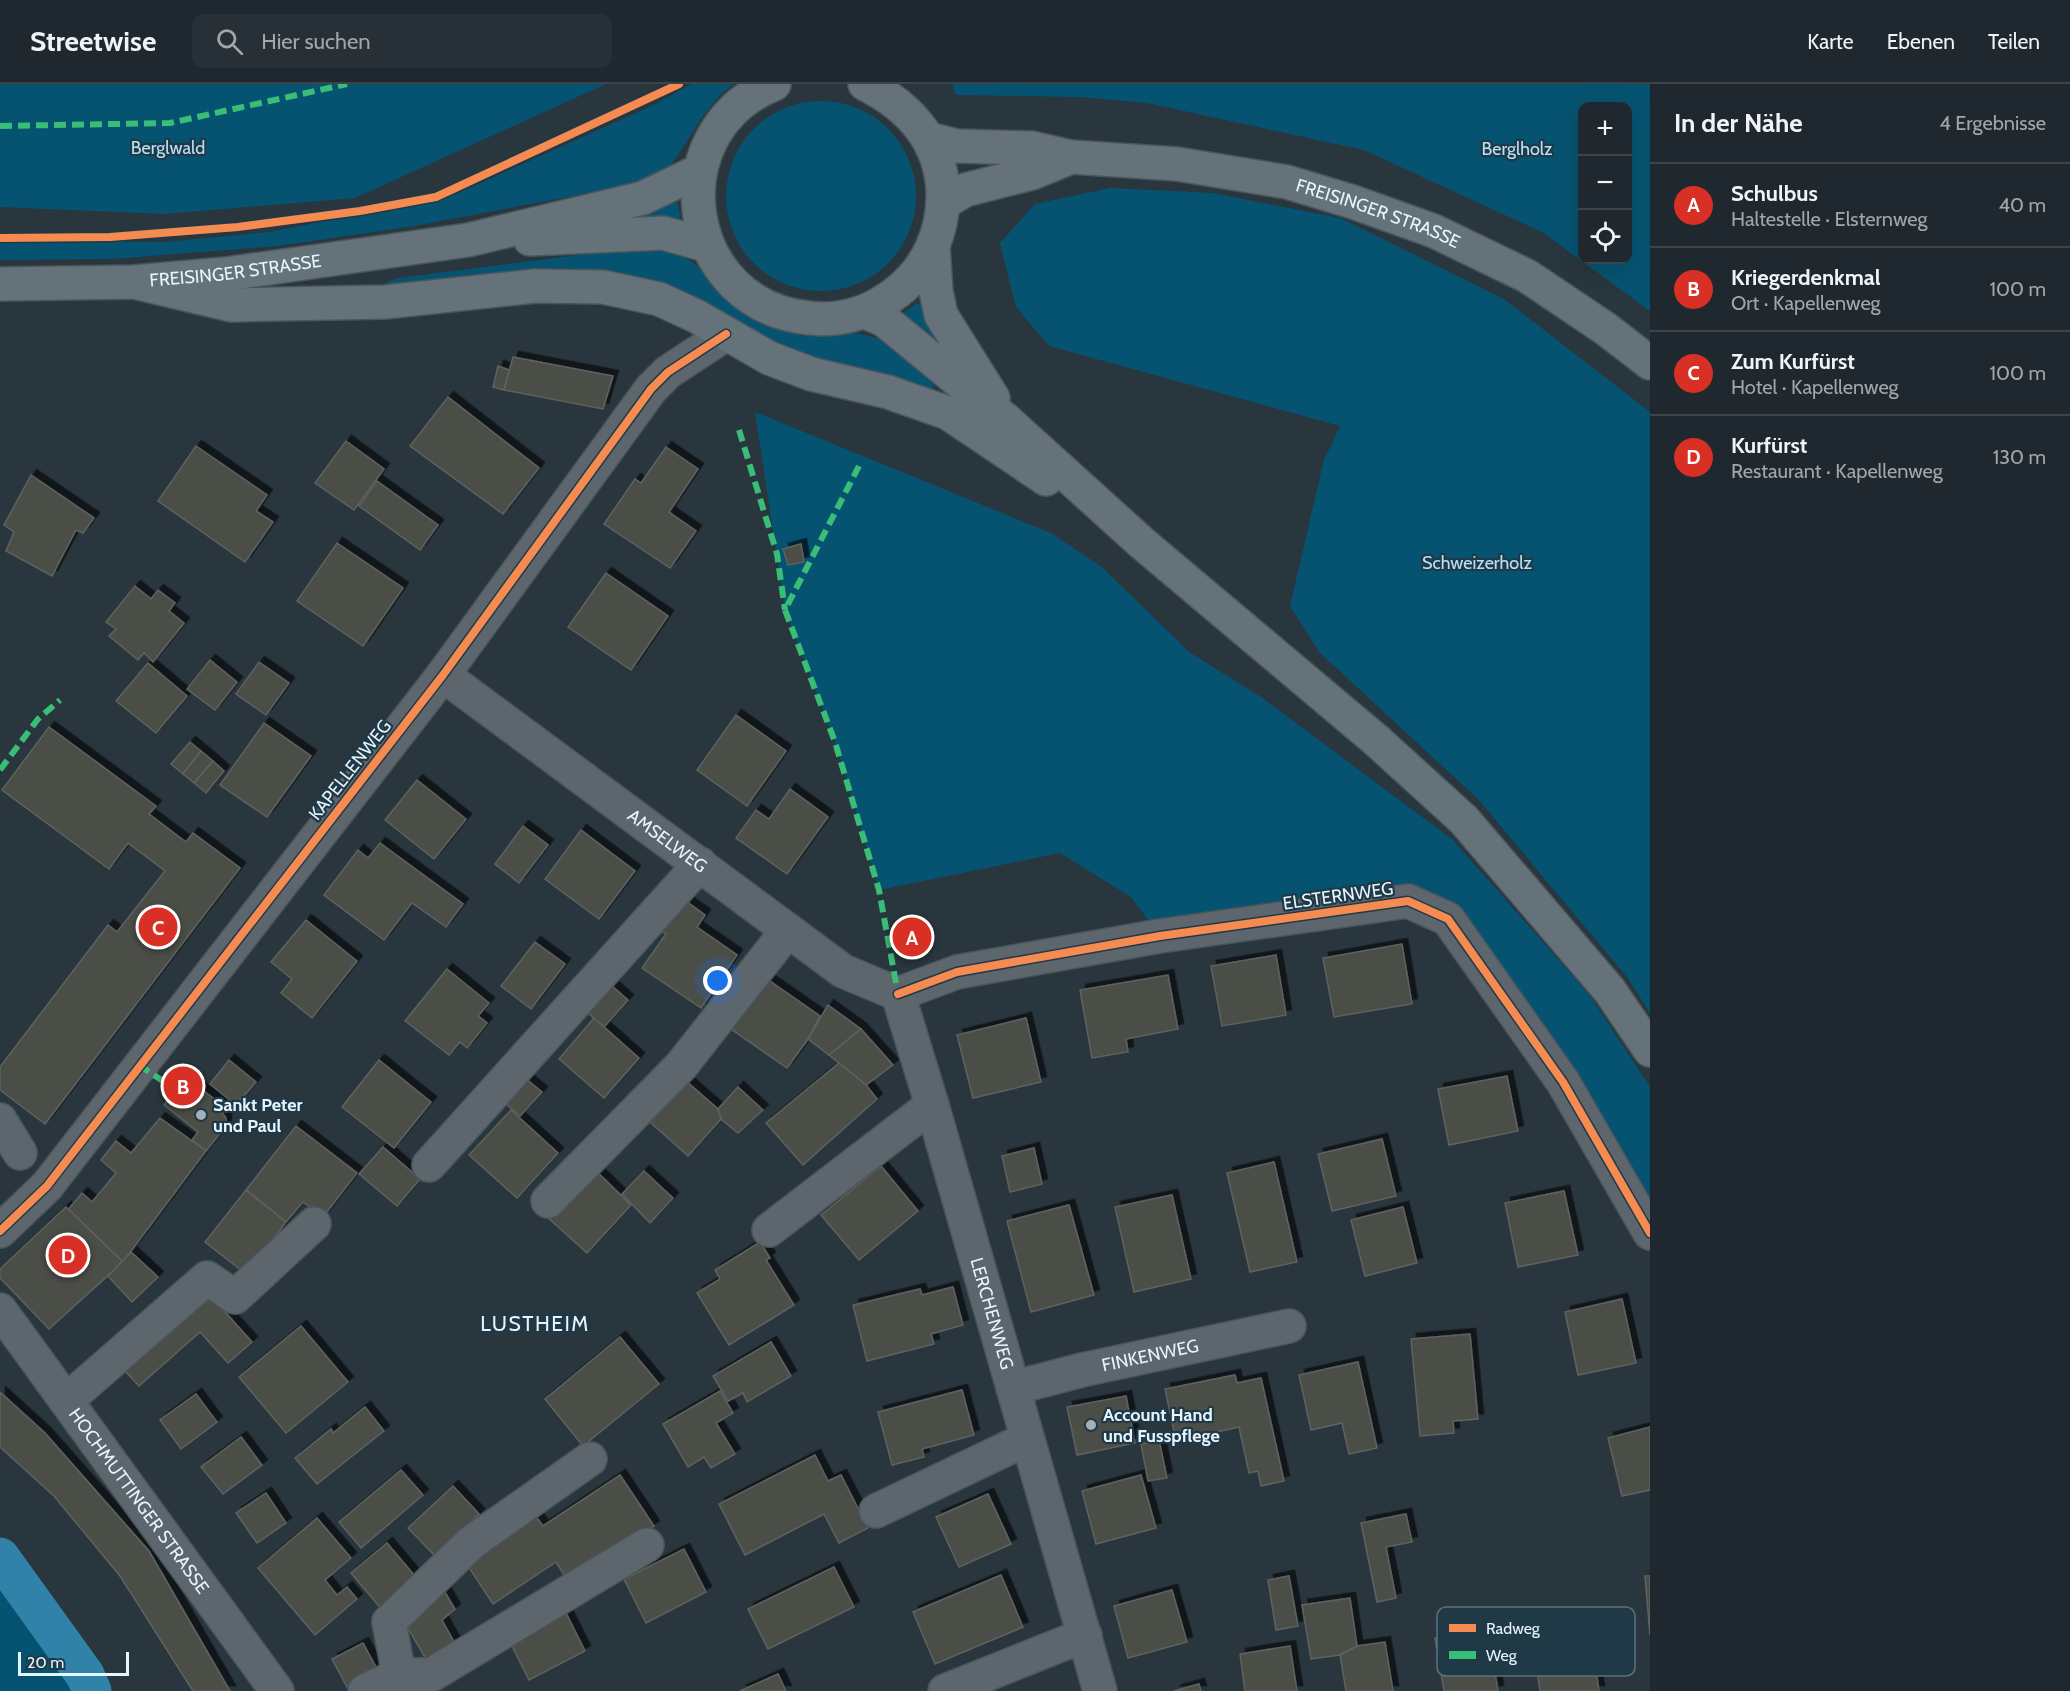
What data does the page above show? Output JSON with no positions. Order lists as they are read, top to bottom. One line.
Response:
{"streets":{"main road":["FREISINGER STRASSE"],"street":["KAPELLENWEG","AMSELWEG","ELSTERNWEG","LERCHENWEG","FINKENWEG","HOCHMUTTINGER STRASSE"]},"crossings":[["KAPELLENWEG","AMSELWEG"],["AMSELWEG","ELSTERNWEG"],["AMSELWEG","LERCHENWEG"],["ELSTERNWEG","LERCHENWEG"],["LERCHENWEG","FINKENWEG"]],"districts":["LUSTHEIM"],"parks":["Berglwald","Berglholz","Schweizerholz"],"places":["Sankt Peter und Paul","Account Hand und Fusspflege"],"legend":["Radweg","Weg"],"scale_bar":"20 m","page":{"header":"Streetwise","search":"Hier suchen","nav":["Karte","Ebenen","Teilen"],"heading":["In der Nähe","4 Ergebnisse"],"map_buttons":["+","−"],"list":[{"mark":"A","name":"Schulbus","note":"Haltestelle · Elsternweg","value":"40 m"},{"mark":"B","name":"Kriegerdenkmal","note":"Ort · Kapellenweg","value":"100 m"},{"mark":"C","name":"Zum Kurfürst","note":"Hotel · Kapellenweg","value":"100 m"},{"mark":"D","name":"Kurfürst","note":"Restaurant · Kapellenweg","value":"130 m"}],"pins":["C","A","B","D"],"scale":"20 m"}}
